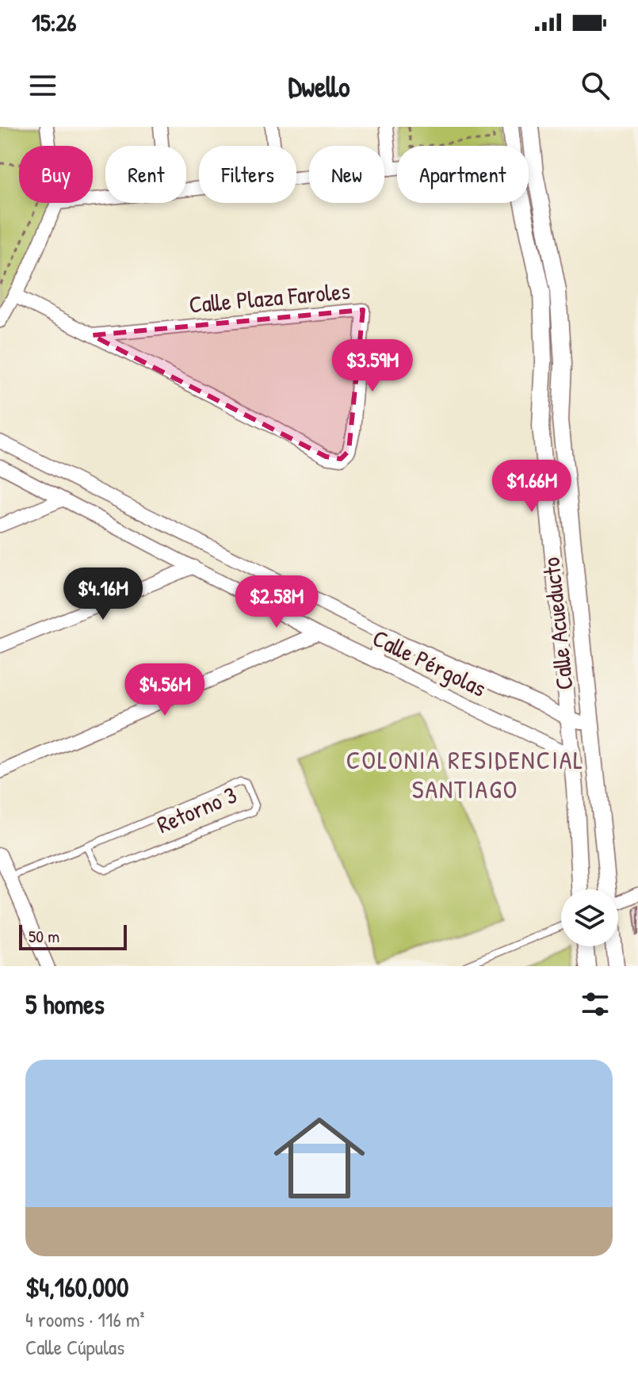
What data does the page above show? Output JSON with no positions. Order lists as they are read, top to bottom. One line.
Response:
{"streets":{"street":["Calle Plaza Faroles","Calle Acueducto","Calle Pérgolas"],"lane":["Retorno 3"]},"crossings":[["Calle Acueducto","Calle Pérgolas"]],"districts":["COLONIA RESIDENCIAL SANTIAGO"],"scale_bar":"50 m","page":{"status":"15:26","header":"Dwello","chip":["Buy","Rent","Filters","New","Apartment"],"price":["$3.59M","$1.66M","$4.16M","$2.58M","$4.56M"],"scale":"50 m","heading":"5 homes","list":[{"name":"$4,160,000","note":"4 rooms · 116 m² · Calle Cúpulas"}]}}
